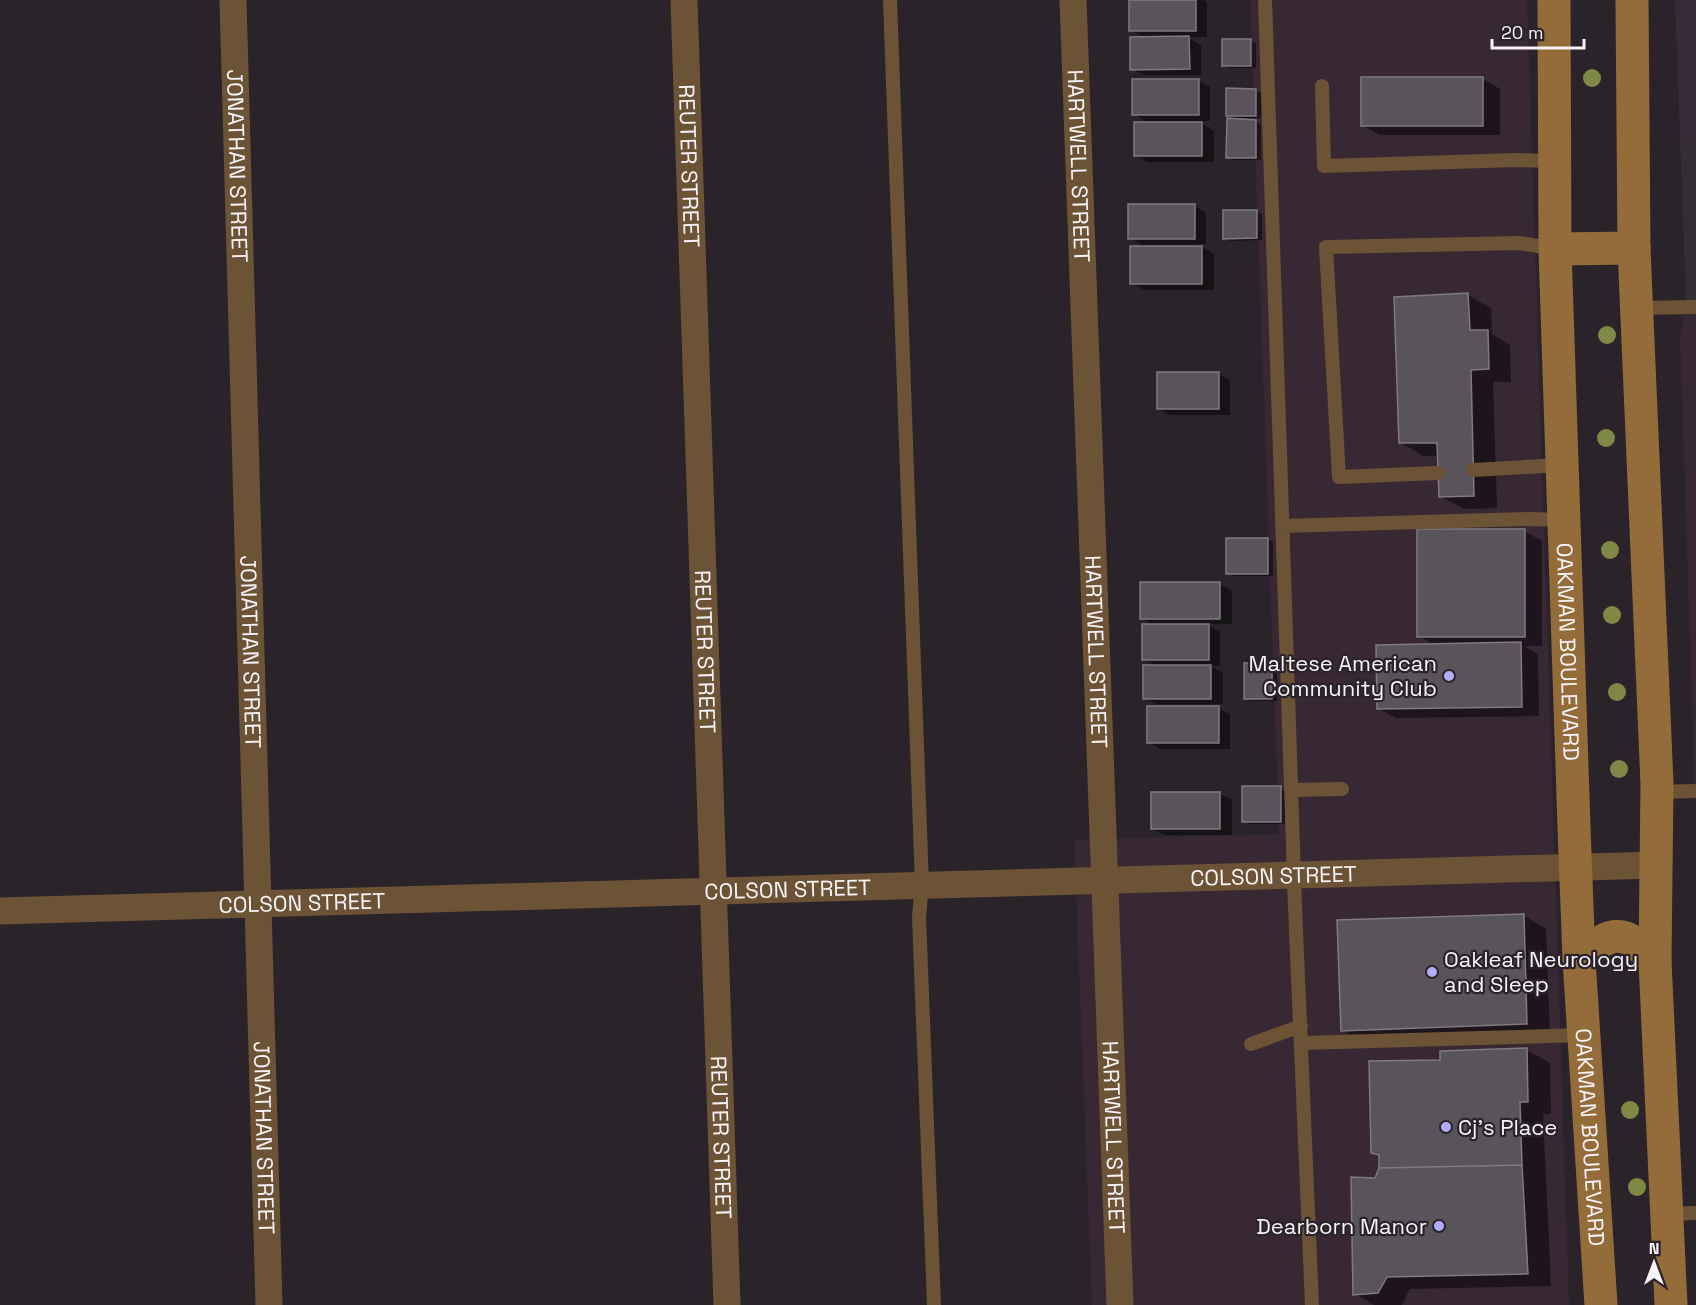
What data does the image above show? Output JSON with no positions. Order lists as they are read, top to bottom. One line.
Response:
{"streets":{"street":["JONATHAN STREET","REUTER STREET","HARTWELL STREET","OAKMAN BOULEVARD","COLSON STREET"]},"crossings":[["JONATHAN STREET","COLSON STREET"],["REUTER STREET","COLSON STREET"],["HARTWELL STREET","COLSON STREET"],["OAKMAN BOULEVARD","COLSON STREET"]],"places":["Maltese American Community Club","Oakleaf Neurology and Sleep","Cj's Place","Dearborn Manor"],"scale_bar":"20 m","north":"top"}
